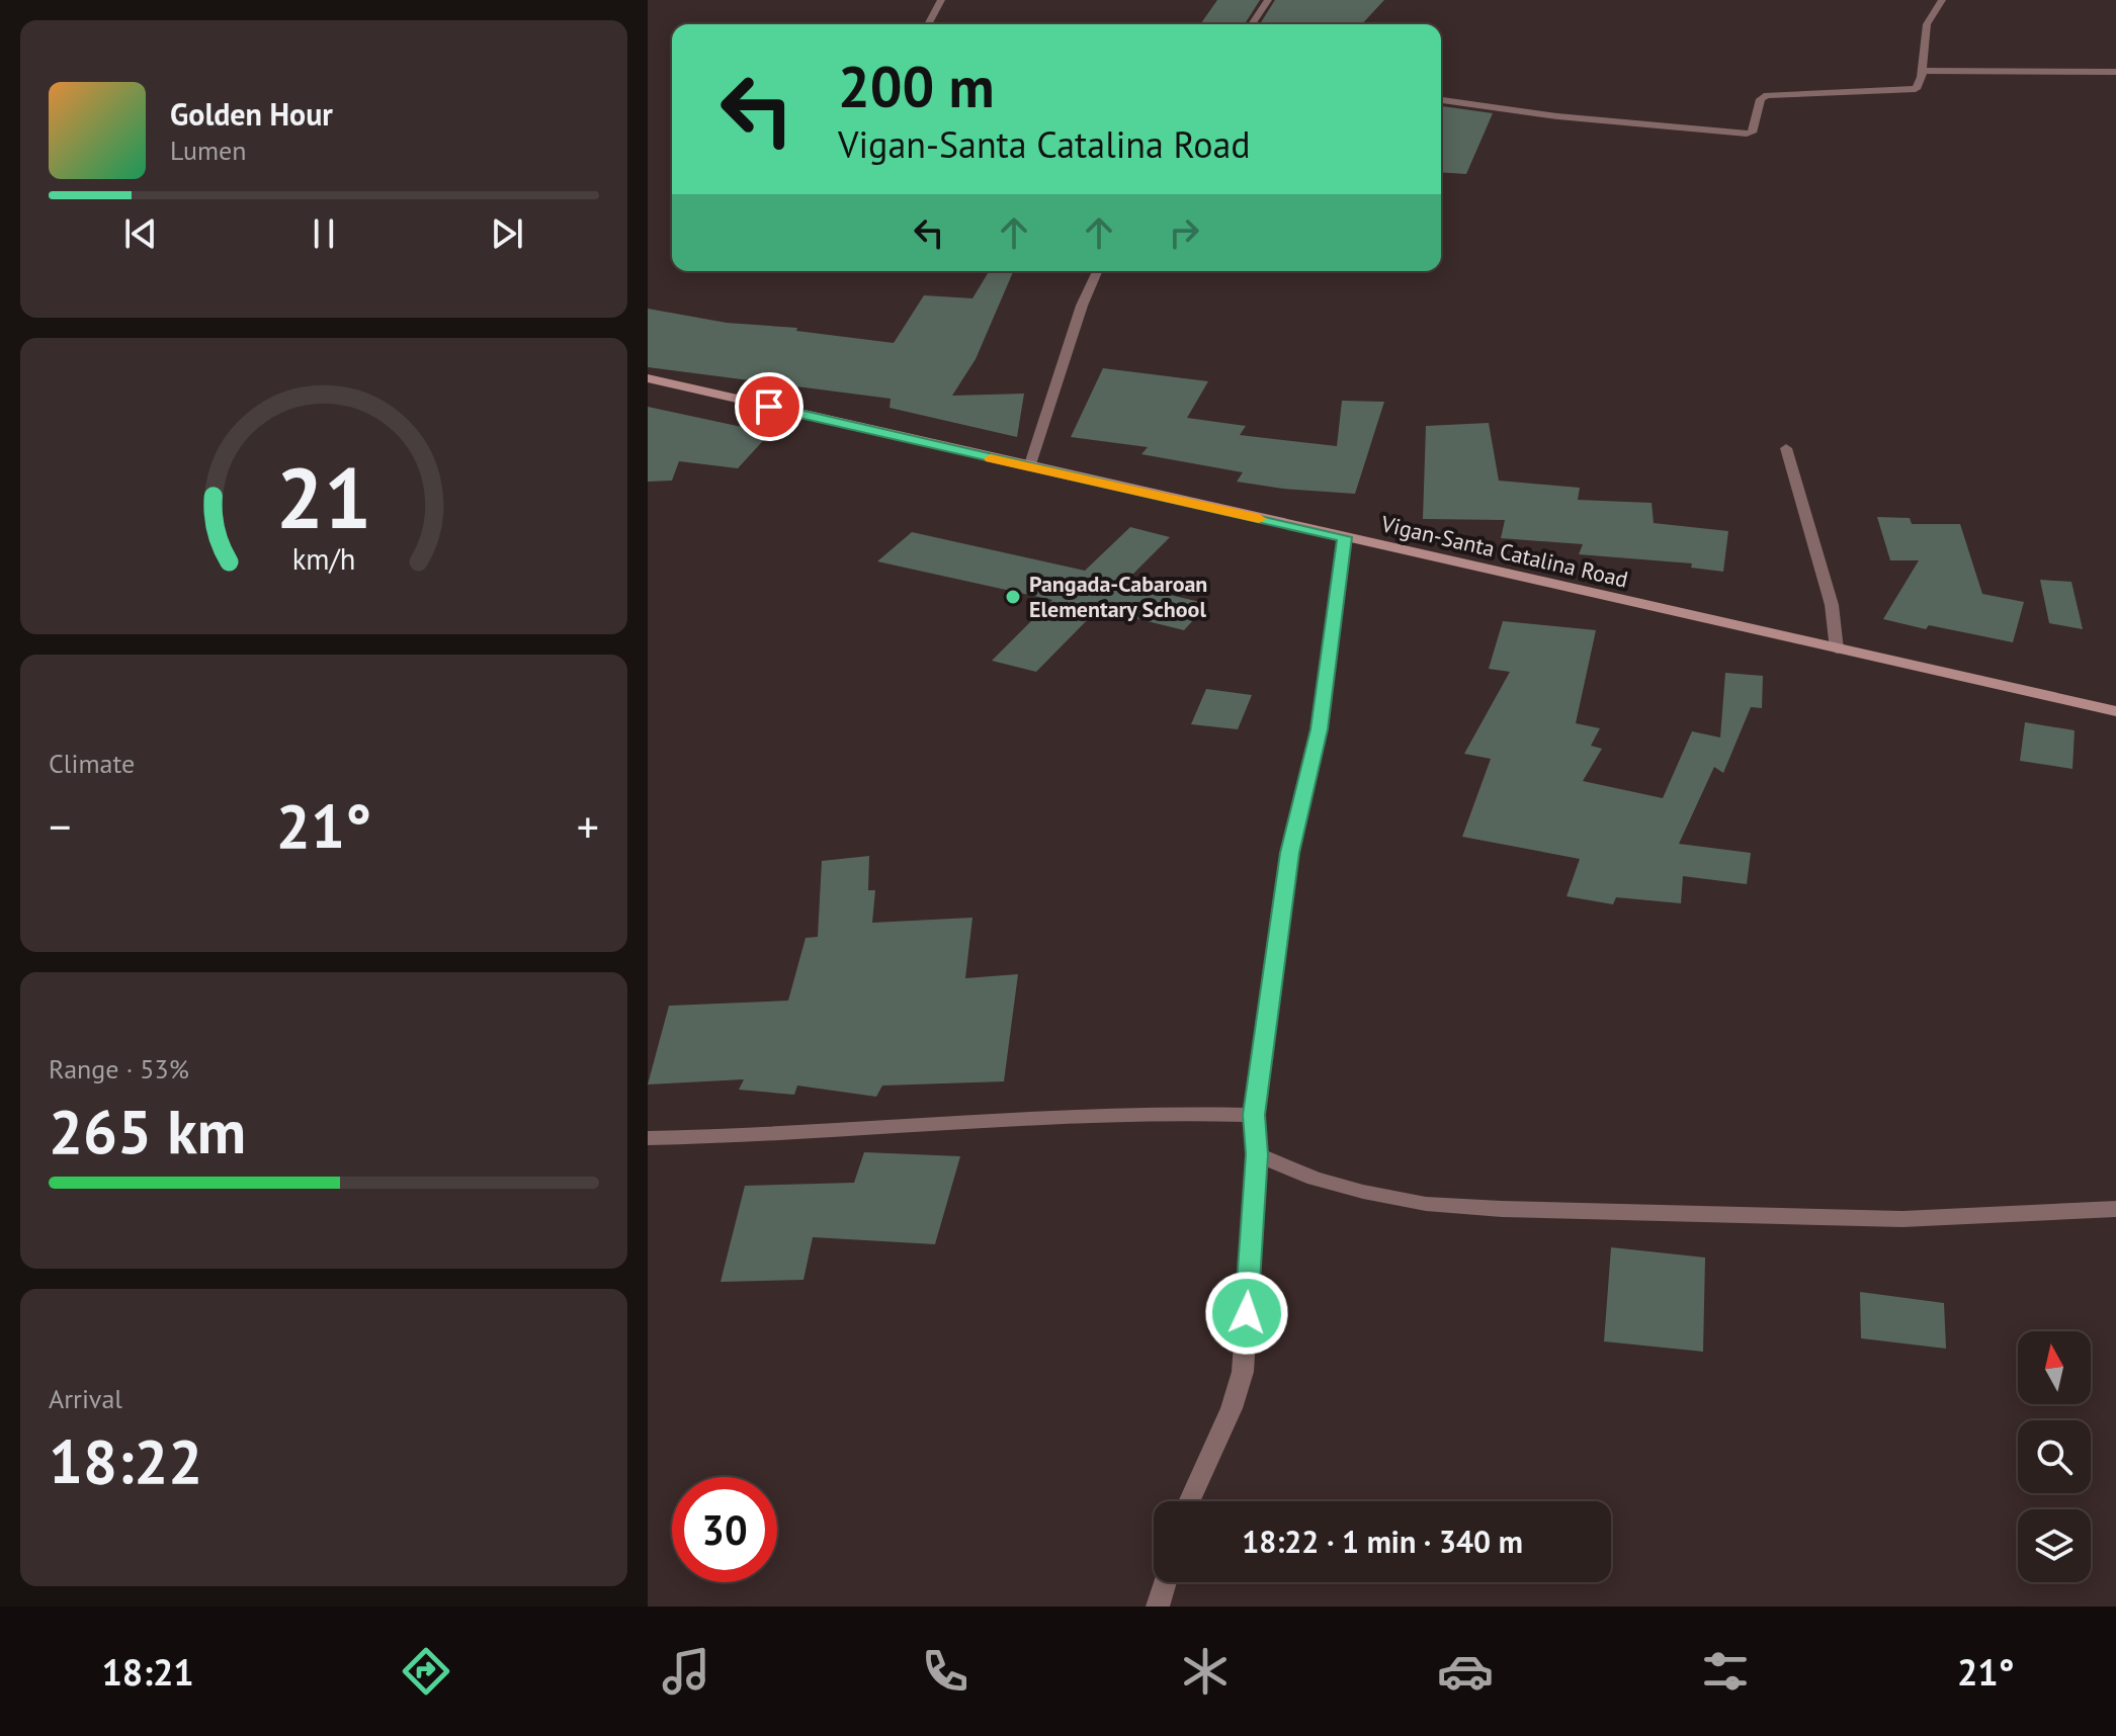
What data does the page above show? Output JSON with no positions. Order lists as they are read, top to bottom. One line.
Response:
{"streets":{"main road":["Vigan-Santa Catalina Road"]},"places":["Pangada-Cabaroan Elementary School"],"north":"top","page":{"turn":["200 m","Vigan-Santa Catalina Road"],"song":["Golden Hour","Lumen"],"tile":["Climate",["Range · 53%","265 km"],["Arrival","18:22"]],"heat":["−","21°","+"],"limit":"30","trip":"18:22 · 1 min · 340 m","tabs":["18:21","21°"],"gauge":["21","km/h"]}}
